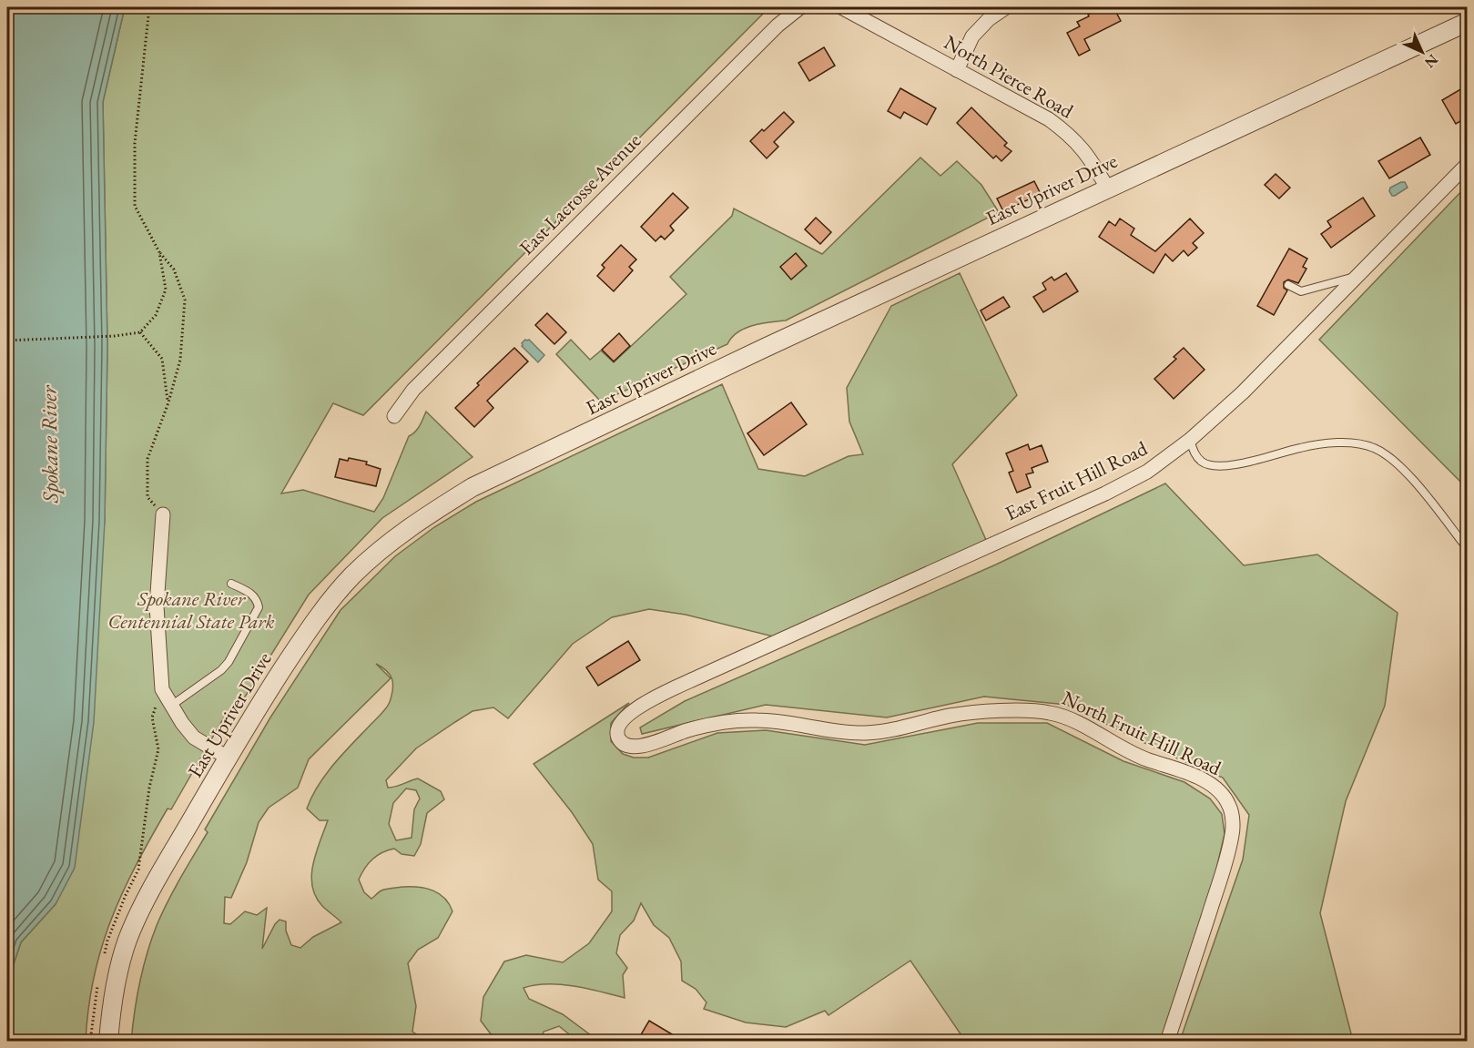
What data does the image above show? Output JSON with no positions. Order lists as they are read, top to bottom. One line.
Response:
{"streets":{"street":["North Pierce Road","East Upriver Drive","East Lacrosse Avenue","East Fruit Hill Road","North Fruit Hill Road"]},"crossings":[["North Pierce Road","East Upriver Drive"],["East Fruit Hill Road","North Fruit Hill Road"]],"water":["Spokane River"],"parks":["Spokane River Centennial State Park"],"north":"bottom right"}
